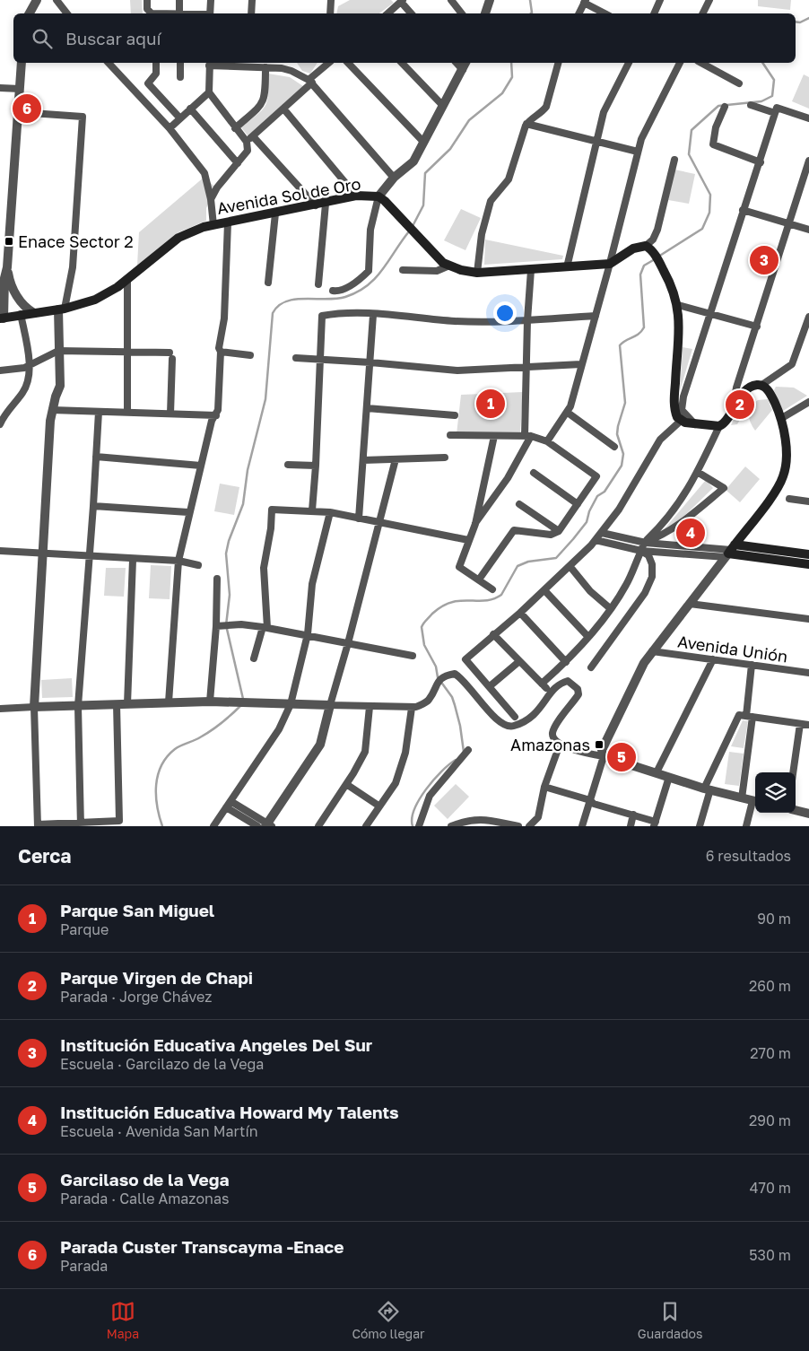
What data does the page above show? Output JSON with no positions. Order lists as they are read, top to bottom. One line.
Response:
{"streets":{"main road":["Avenida Sol de Oro"],"street":["Avenida Unión"]},"places":{"transit":["Enace Sector 2","Amazonas"]},"page":{"search":"Buscar aquí","pins":["6","3","1","2","4","5"],"heading":["Cerca","6 resultados"],"list":[{"mark":"1","name":"Parque San Miguel","note":"Parque","value":"90 m"},{"mark":"2","name":"Parque Virgen de Chapi","note":"Parada · Jorge Chávez","value":"260 m"},{"mark":"3","name":"Institución Educativa Angeles Del Sur","note":"Escuela · Garcilazo de la Vega","value":"270 m"},{"mark":"4","name":"Institución Educativa Howard My Talents","note":"Escuela · Avenida San Martín","value":"290 m"},{"mark":"5","name":"Garcilaso de la Vega","note":"Parada · Calle Amazonas","value":"470 m"},{"mark":"6","name":"Parada Custer Transcayma -Enace","note":"Parada","value":"530 m"}],"nav":["Mapa","Cómo llegar","Guardados"]}}
